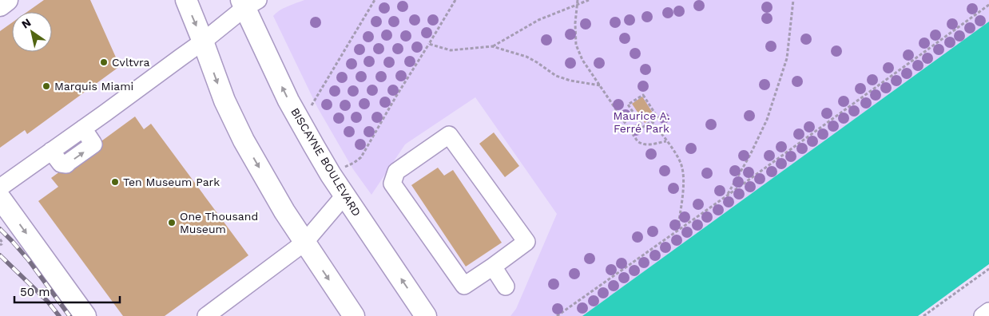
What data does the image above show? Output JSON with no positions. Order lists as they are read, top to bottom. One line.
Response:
{"streets":{"main road":["BISCAYNE BOULEVARD"]},"parks":["Maurice A. Ferré Park"],"places":["Cvltvra","Marquis Miami","Ten Museum Park","One Thousand Museum"],"scale_bar":"50 m","north":"top left"}
